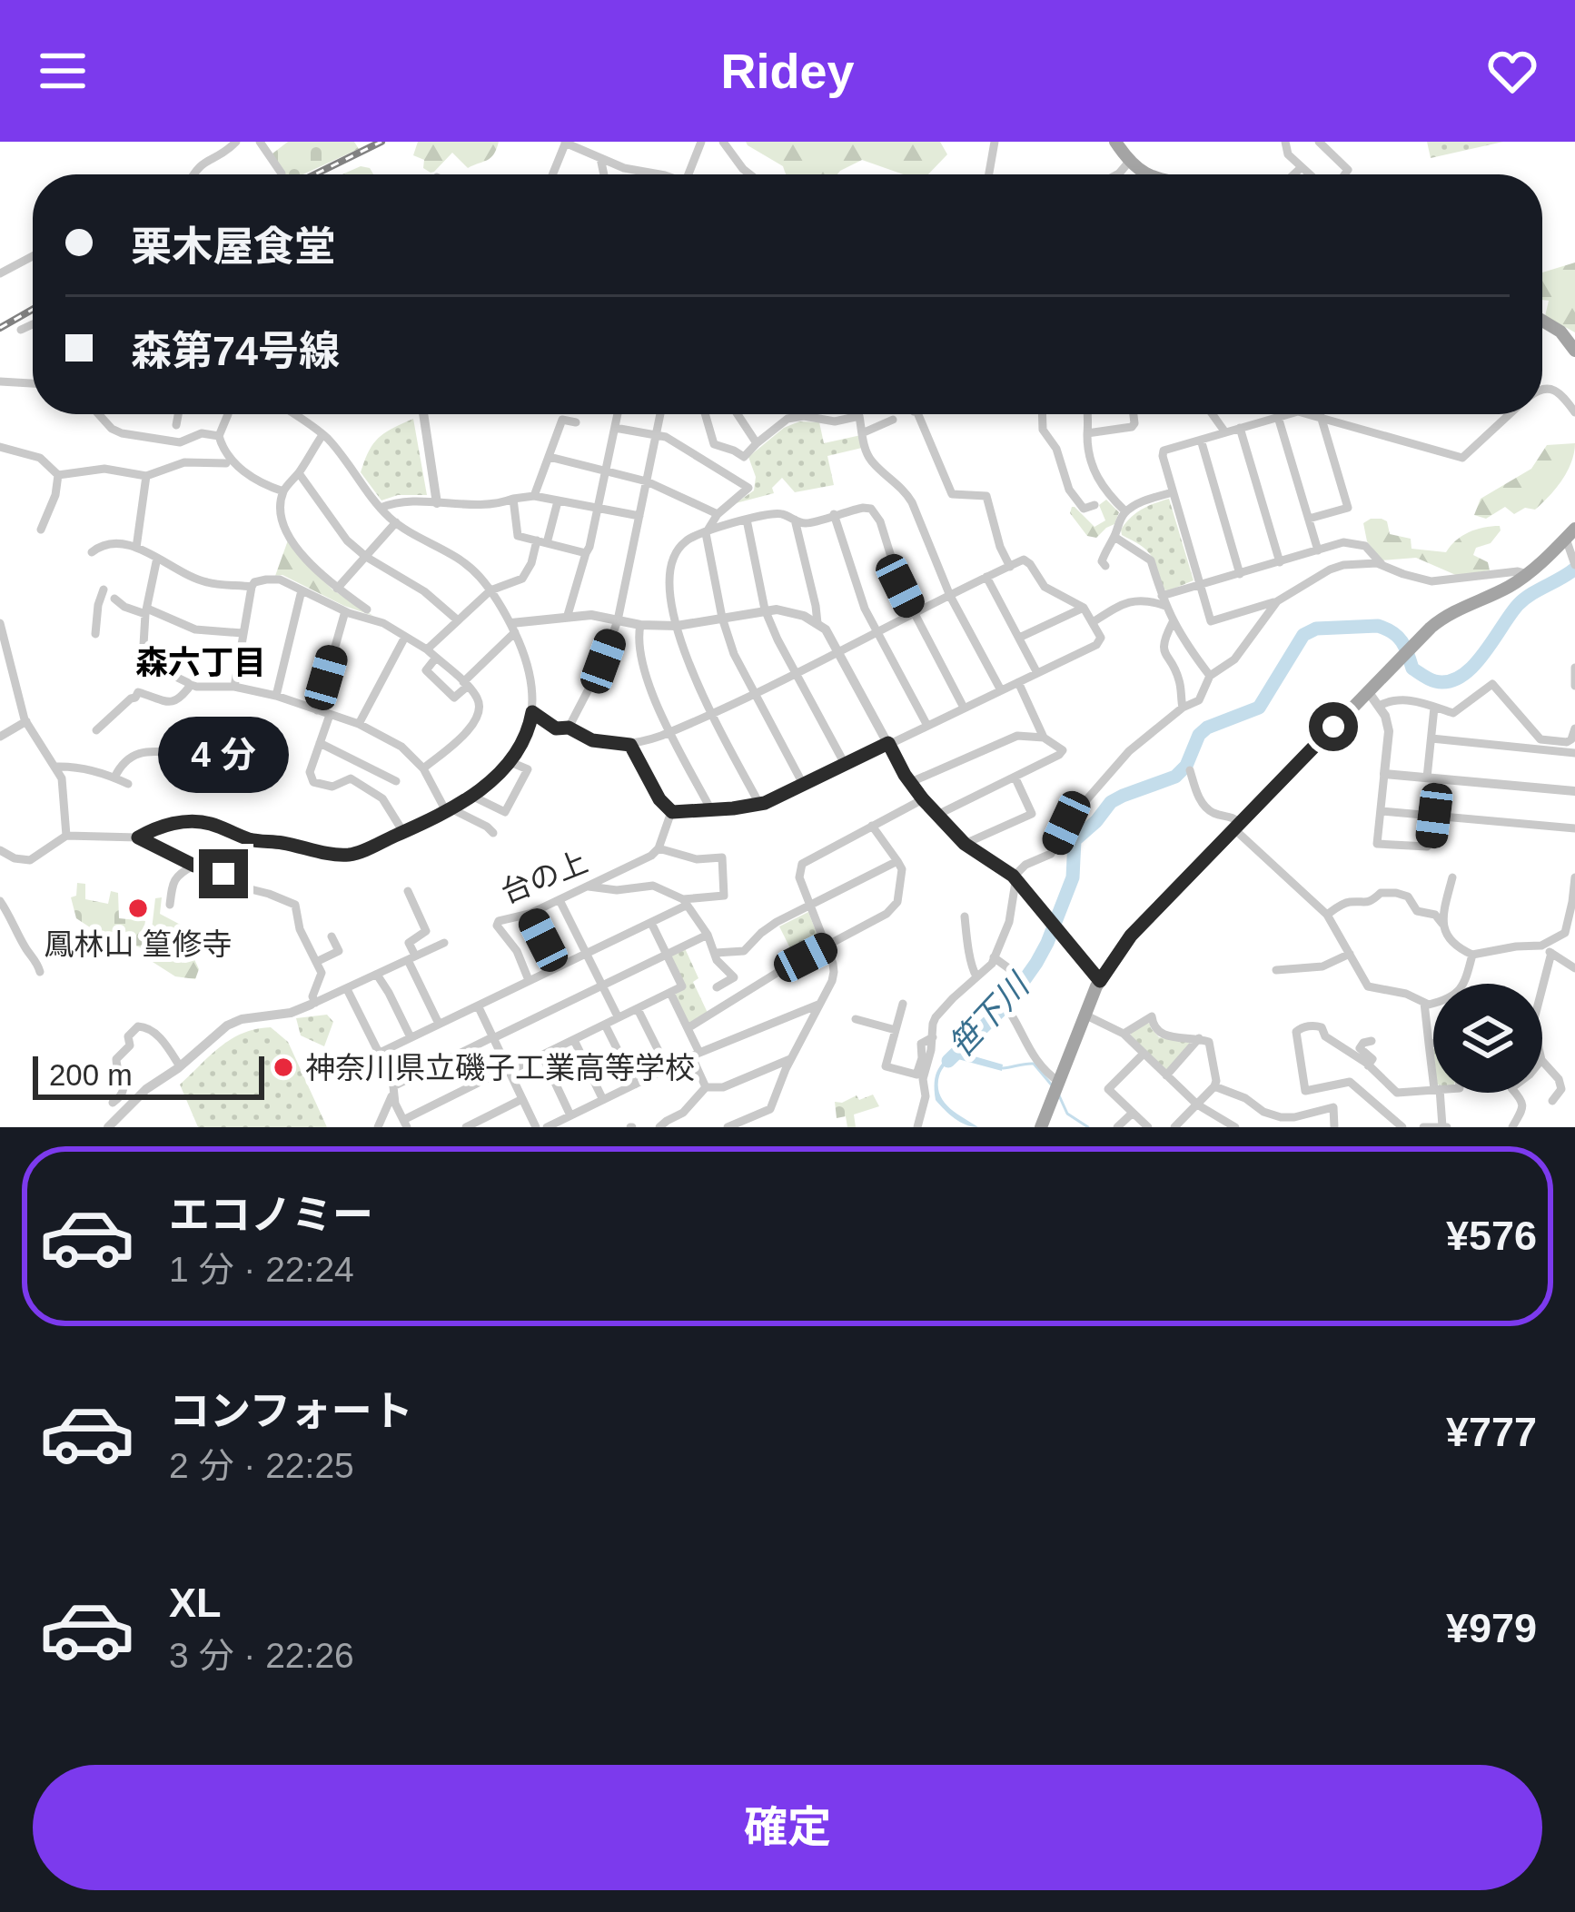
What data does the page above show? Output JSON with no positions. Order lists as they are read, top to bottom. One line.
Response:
{"streets":{"street":["台の上"]},"districts":["森六丁目"],"water":["笹下川"],"places":["鳳林山 篁修寺","神奈川県立磯子工業高等学校"],"scale_bar":"200 m","page":{"header":"Ridey","banner":["栗木屋食堂","森第74号線"],"bubble":"4 分","scale":"200 m","list":[{"name":"エコノミー","note":"1 分 · 22:24","value":"¥576"},{"name":"コンフォート","note":"2 分 · 22:25","value":"¥777"},{"name":"XL","note":"3 分 · 22:26","value":"¥979"}],"buttons":"確定"}}
